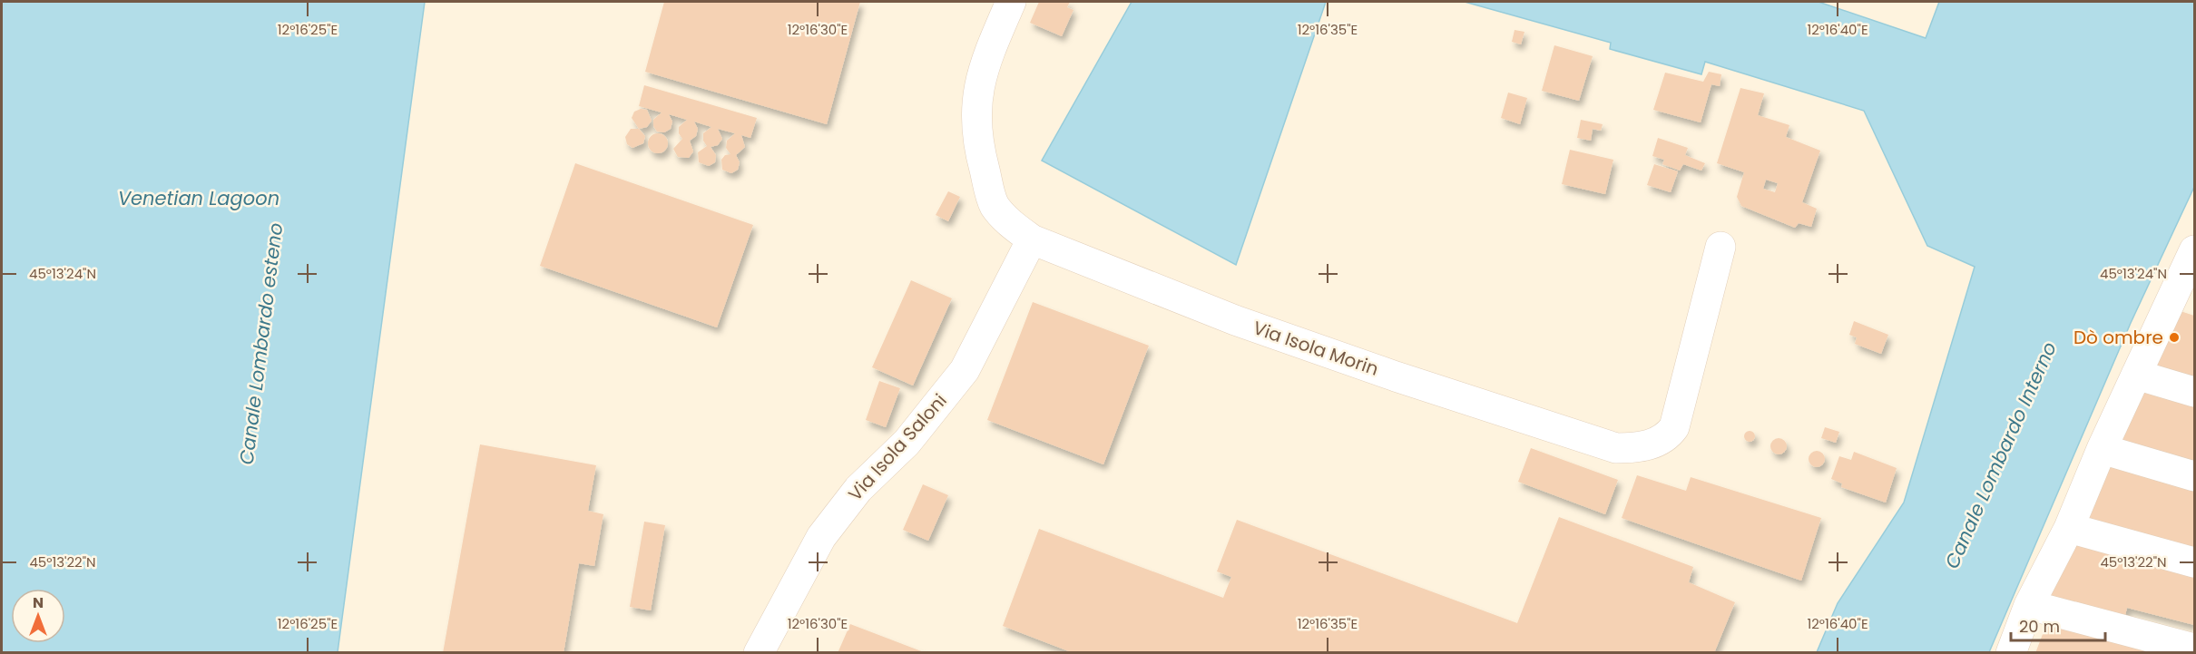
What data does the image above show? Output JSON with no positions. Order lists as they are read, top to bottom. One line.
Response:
{"streets":{"street":["Via Isola Morin","Via Isola Saloni"]},"crossings":[["Via Isola Morin","Via Isola Saloni"]],"water":["Venetian Lagoon","Canale Lombardo esteno","Canale Lombardo Interno"],"places":["Dò ombre"],"scale_bar":"20 m","north":"top","coordinates":["12°16'25\"E","12°16'30\"E","12°16'35\"E","12°16'40\"E","45°13'24\"N","45°13'22\"N"]}
